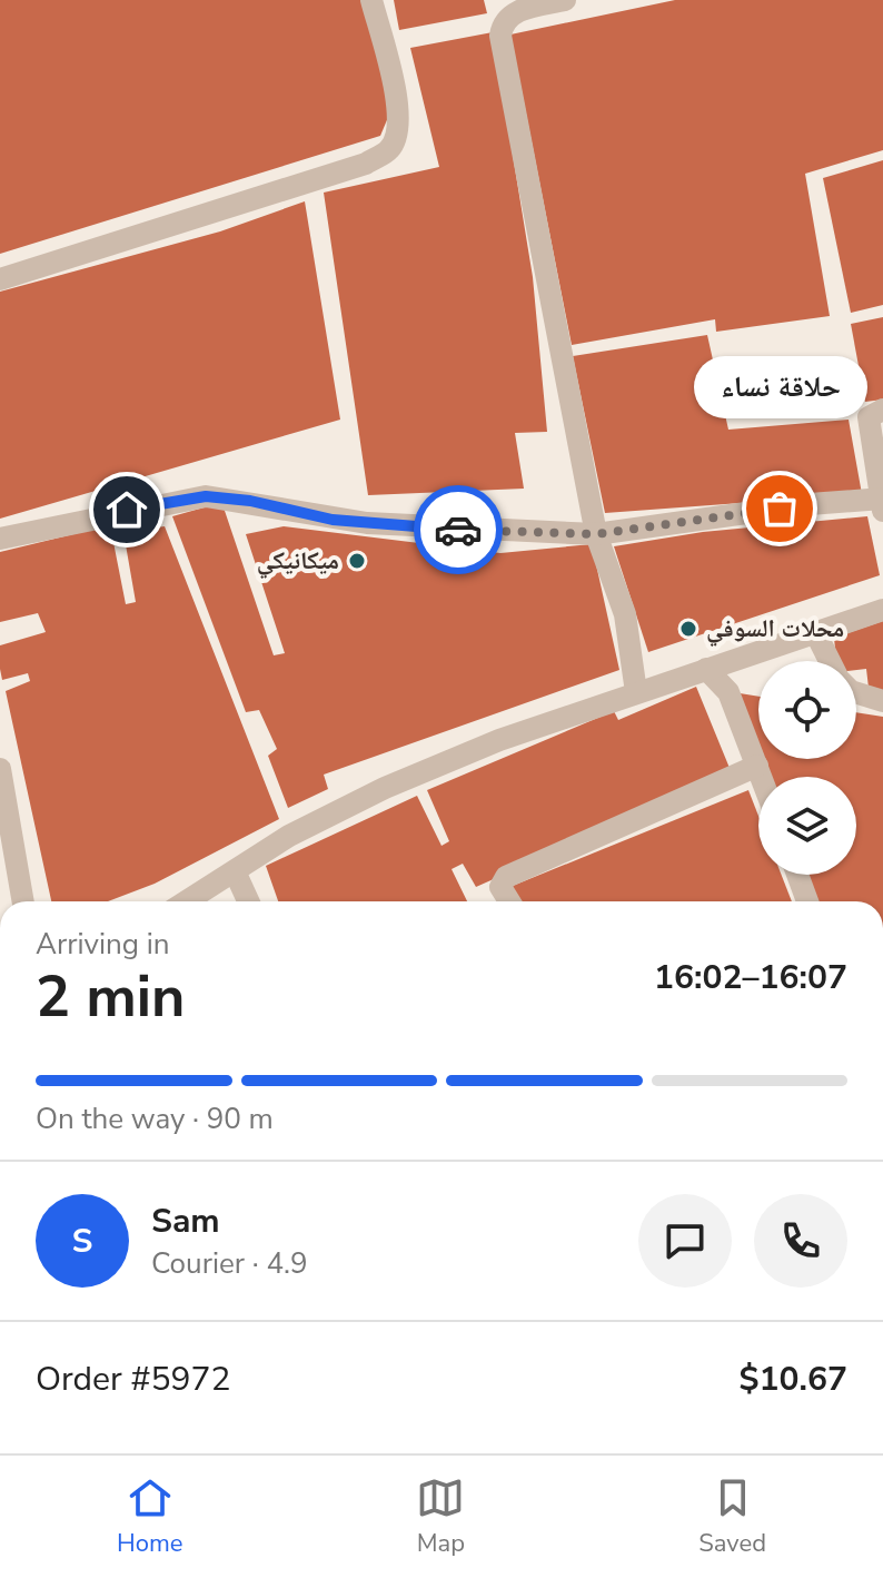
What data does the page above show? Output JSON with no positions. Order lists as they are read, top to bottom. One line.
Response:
{"places":["حلاقة نساء","ميكانيكي","محلات السوفي"],"page":{"bubble":"حلاقة نساء","heading":["2 min","Arriving in","16:02–16:07"],"panel":["Sam","Courier · 4.9","Order #5972","$10.67"],"bar":"On the way · 90 m","round":"S","tabs":["Home","Map","Saved"]}}
